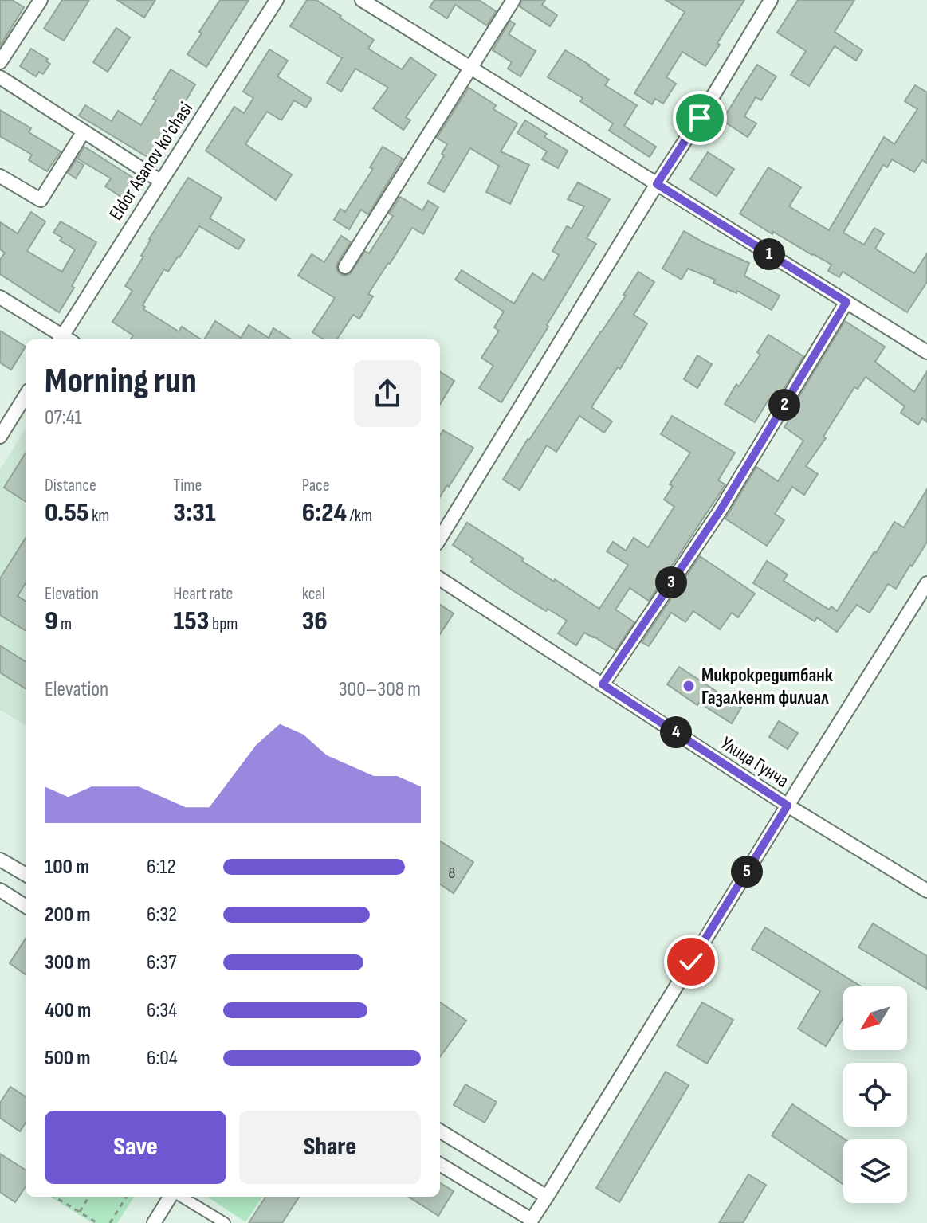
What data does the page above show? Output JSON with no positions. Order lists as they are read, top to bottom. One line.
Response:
{"streets":{"street":["Eldor Asanov ko'chasi","Улица Гунча"]},"places":["Микрокредитбанк Газалкент филиал"],"house_numbers":["8"],"north":"bottom left","page":{"pins":["1","2","3","4","5"],"heading":["Morning run","07:41"],"stats":[["Distance","0.55 km"],["Time","3:31"],["Pace","6:24 /km"],["Elevation","9 m"],["Heart rate","153 bpm"],["kcal","36"]],"chart":["Elevation","300–308 m"],"list":[{"name":"100 m","note":"6:12"},{"name":"200 m","note":"6:32"},{"name":"300 m","note":"6:37"},{"name":"400 m","note":"6:34"},{"name":"500 m","note":"6:04"}],"buttons":["Save","Share"]}}
